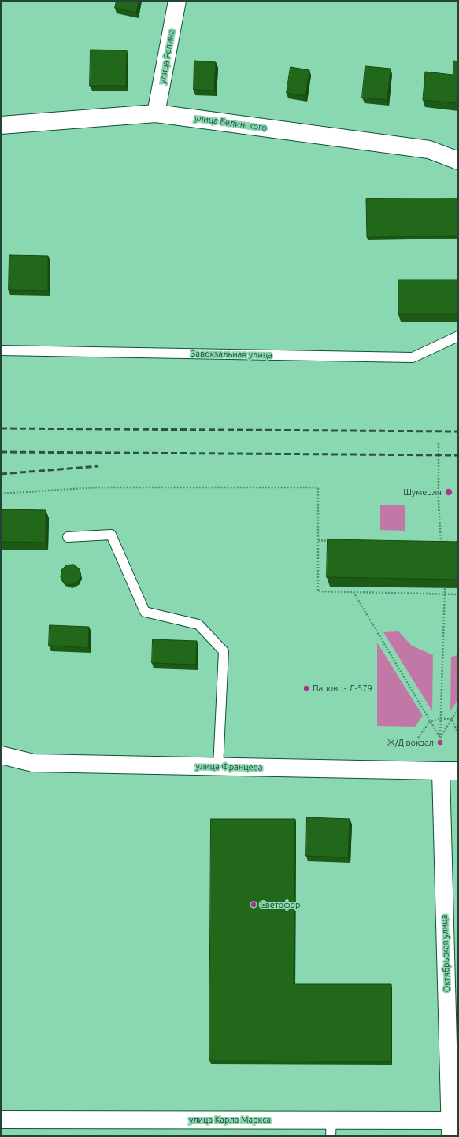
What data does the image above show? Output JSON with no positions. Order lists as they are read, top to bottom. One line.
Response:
{"streets":{"street":["улица Репина","улица Белинского","улица Францева","Октябрьская улица","улица Карла Маркса"],"lane":["Завокзальная улица"]},"crossings":[["улица Репина","улица Белинского"],["улица Францева","Октябрьская улица"],["Октябрьская улица","улица Карла Маркса"]],"places":["Шумерля","Паровоз Л-579","Ж/Д вокзал","Светофор"]}
